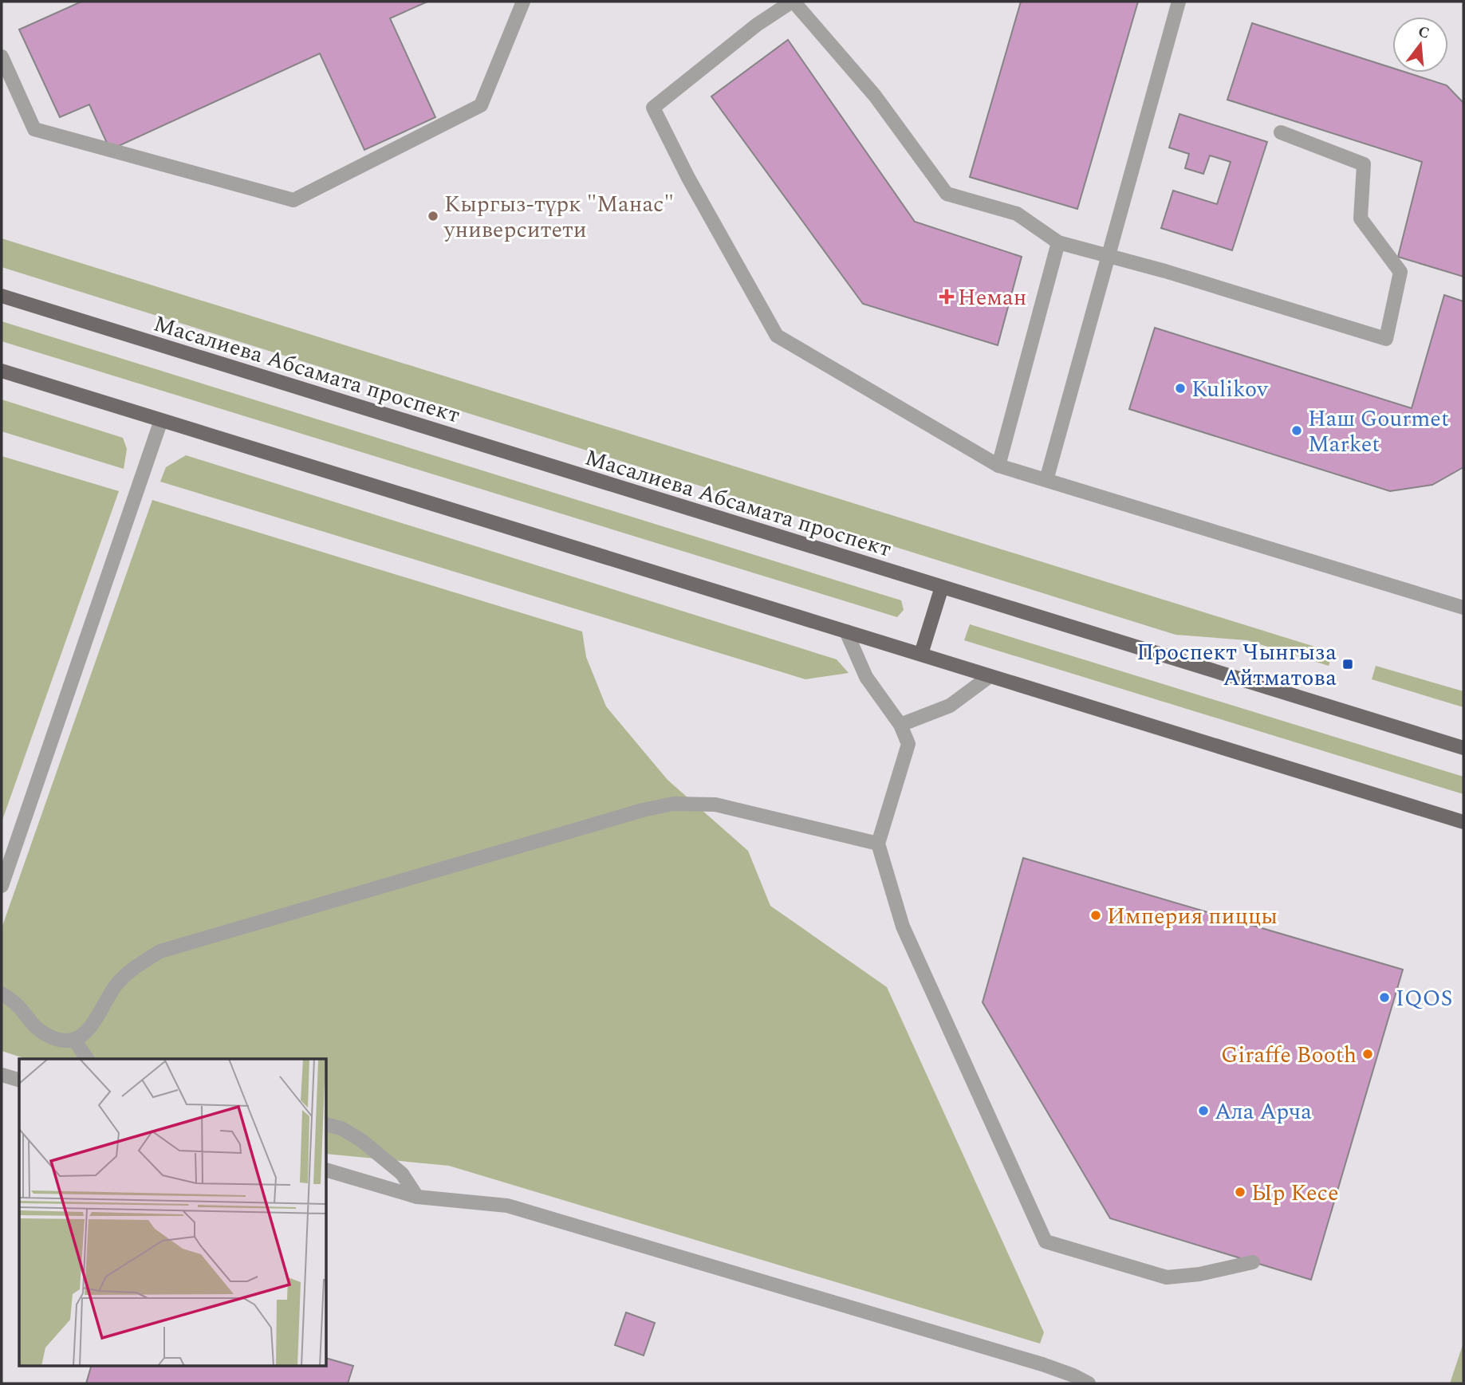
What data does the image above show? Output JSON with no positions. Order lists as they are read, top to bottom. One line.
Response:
{"streets":{"main road":["Масалиева Абсамата проспект"]},"places":{"other":["Кыргыз-түрк \"Манас\" университети","Kulikov","Наш Gourmet Market","Империя пиццы","IQOS","Giraffe Booth","Ала Арча","Ыр Кесе"],"health":["Неман"],"transit":["Проспект Чынгыза Айтматова"]},"north":"top"}
